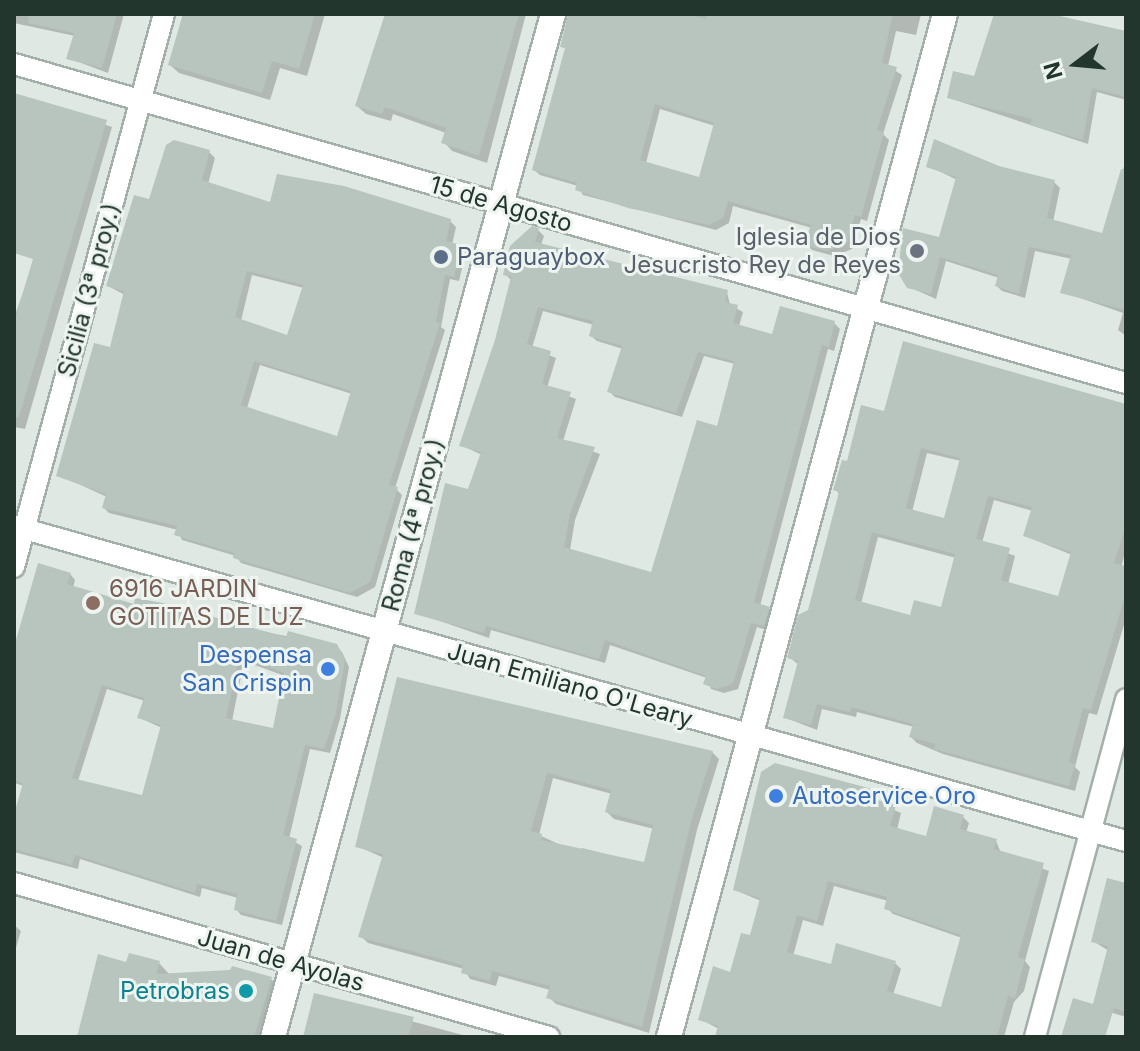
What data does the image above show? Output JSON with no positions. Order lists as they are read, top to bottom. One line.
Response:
{"streets":{"street":["15 de Agosto","Sicilia (3ª proy.)","Roma (4ª proy.)","Juan Emiliano O'Leary","Juan de Ayolas"]},"crossings":[["15 de Agosto","Sicilia (3ª proy.)"],["15 de Agosto","Roma (4ª proy.)"],["Sicilia (3ª proy.)","Juan Emiliano O'Leary"],["Roma (4ª proy.)","Juan Emiliano O'Leary"],["Roma (4ª proy.)","Juan de Ayolas"]],"places":["Iglesia de Dios Jesucristo Rey de Reyes","Paraguaybox","6916 JARDIN GOTITAS DE LUZ","Despensa San Crispin","Autoservice Oro","Petrobras"],"north":"left"}
